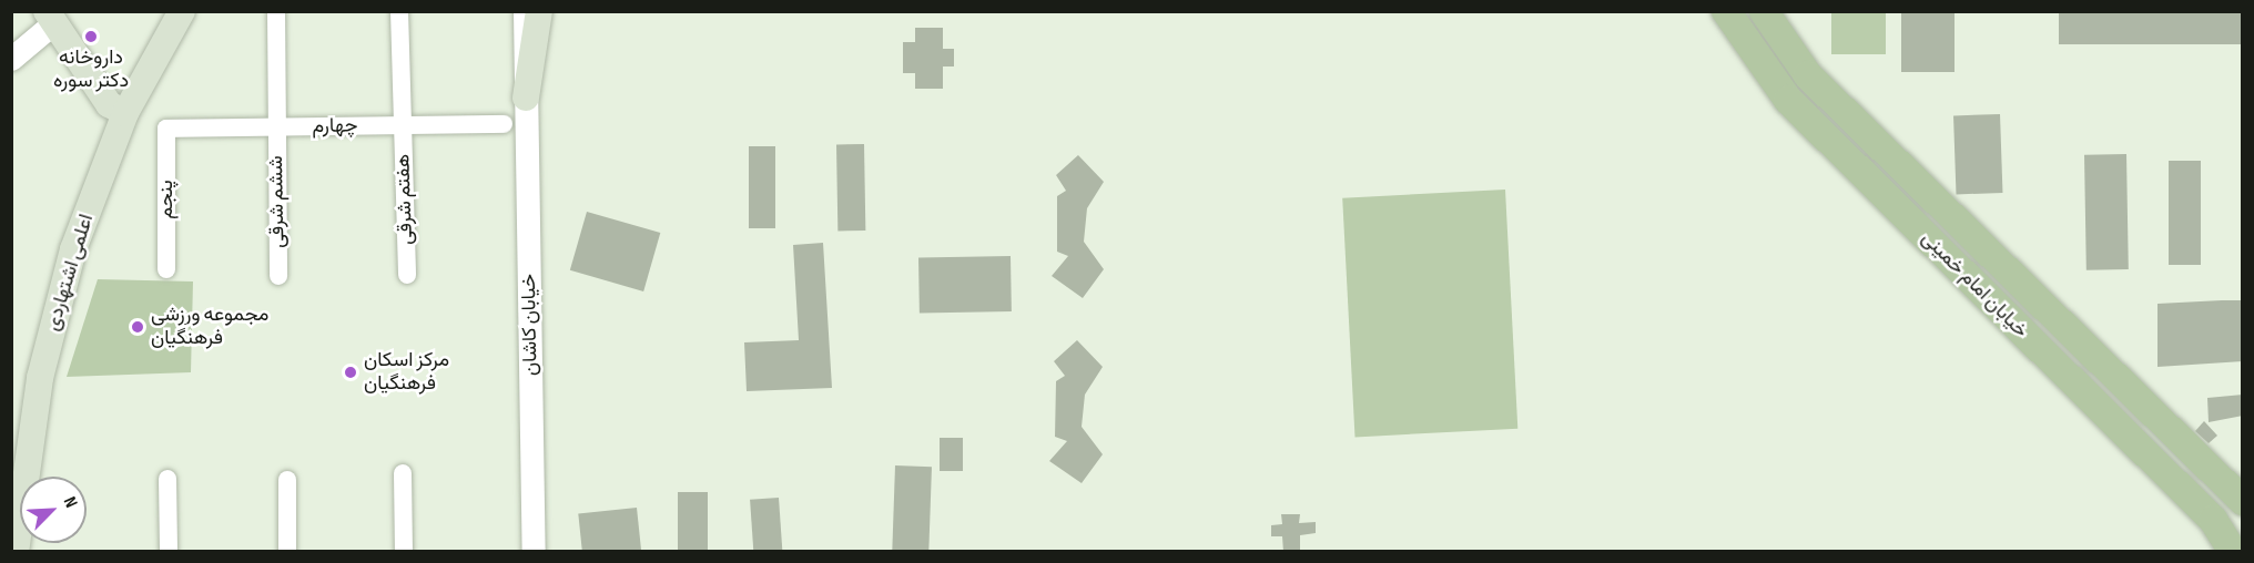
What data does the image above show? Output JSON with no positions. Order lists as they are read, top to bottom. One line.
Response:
{"streets":{"main road":["اعلمی اشتهاردی","خیابان امام خمینی","خیابان کاشان"],"street":["چهارم","پنجم","هفتم شرقی","ششم شرقی"]},"crossings":[["چهارم","پنجم"],["چهارم","هفتم شرقی"],["چهارم","ششم شرقی"]],"places":["داروخانه دکتر سوره","مجموعه ورزشی فرهنگیان","مرکز اسکان فرهنگیان"],"north":"top right"}
